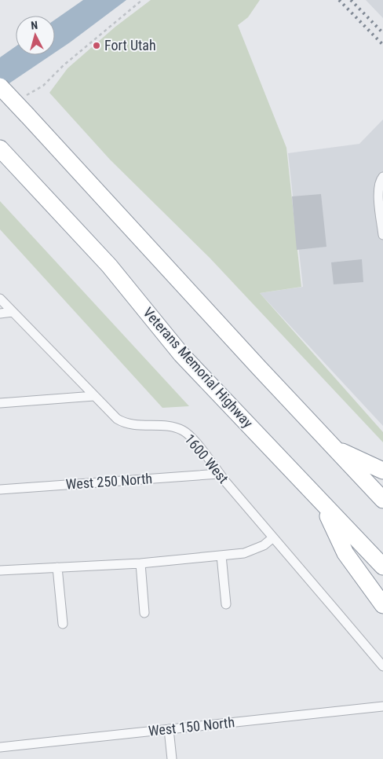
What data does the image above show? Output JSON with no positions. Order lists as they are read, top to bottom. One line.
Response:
{"streets":{"highway":["Veterans Memorial Highway"],"street":["1600 West","West 250 North","West 150 North"]},"crossings":[["1600 West","West 250 North"]],"places":["Fort Utah"],"north":"top"}
